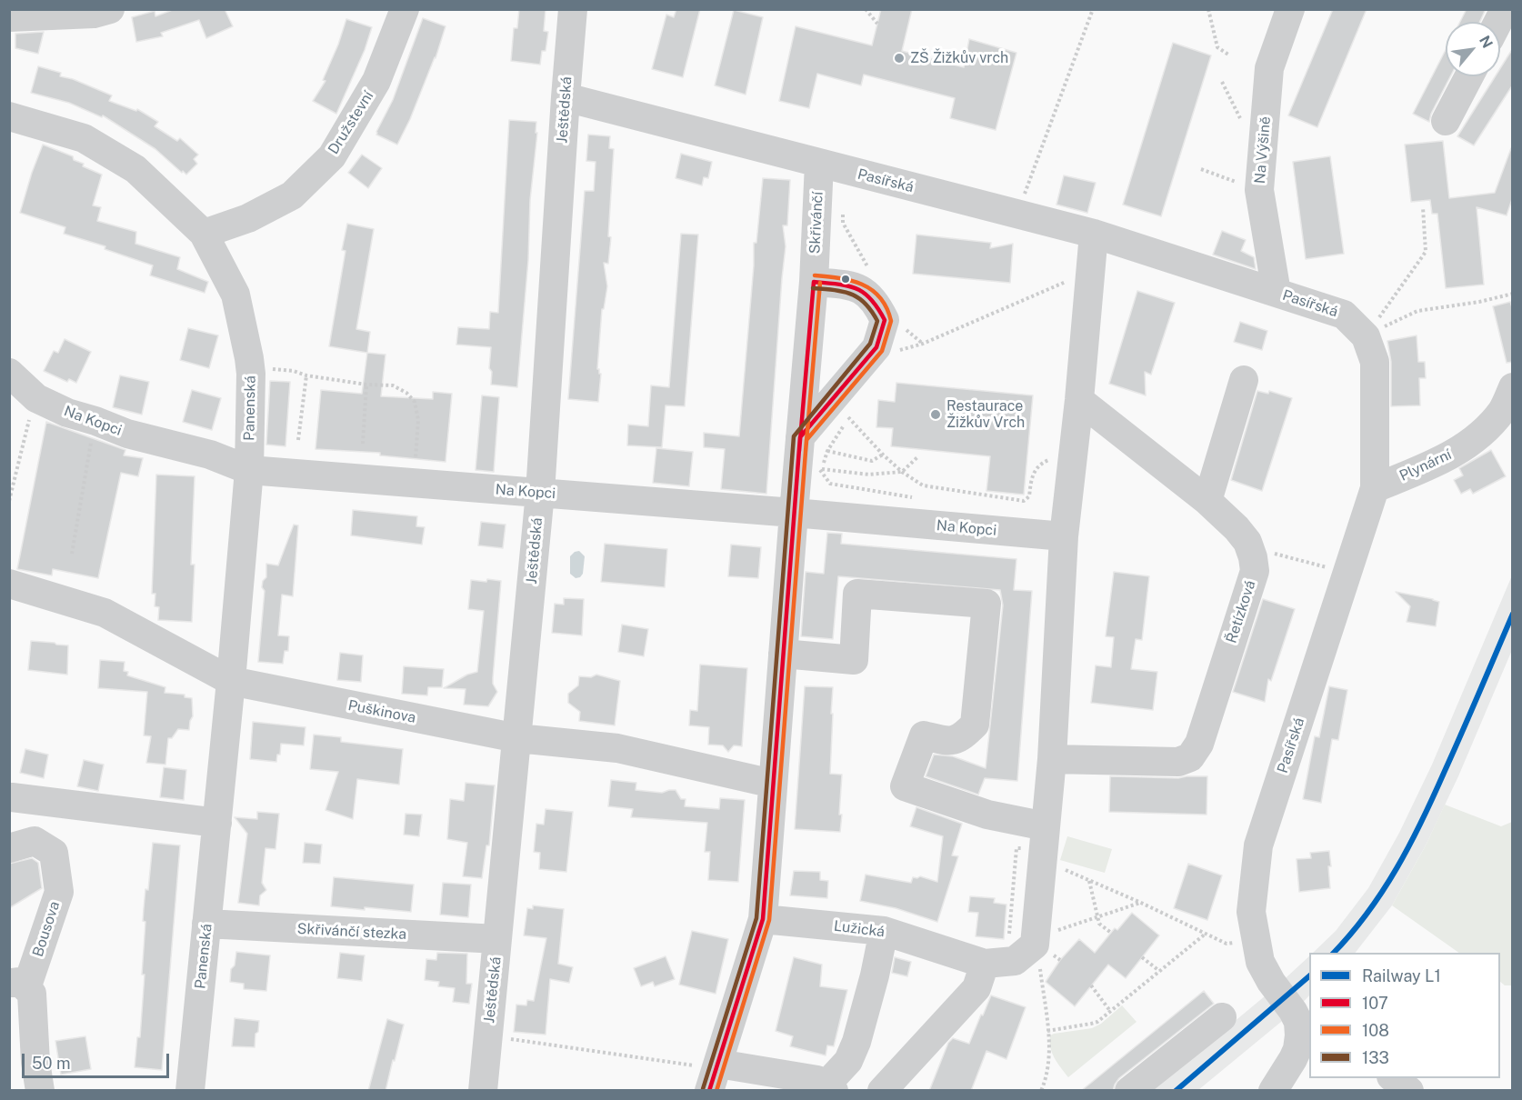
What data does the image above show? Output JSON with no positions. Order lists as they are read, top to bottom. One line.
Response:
{"streets":{"street":["Ještědská","Družstevní","Na Výšině","Pasířská","Skřivánčí","Panenská","Na Kopci","Plynární","Řetízková","Puškinova","Bousova","Lužická","Skřivánčí stezka"]},"crossings":[["Ještědská","Pasířská"],["Ještědská","Na Kopci"],["Ještědská","Puškinova"],["Ještědská","Skřivánčí stezka"],["Družstevní","Panenská"],["Na Výšině","Pasířská"],["Pasířská","Skřivánčí"],["Pasířská","Plynární"],["Skřivánčí","Na Kopci"],["Skřivánčí","Puškinova"],["Skřivánčí","Lužická"],["Panenská","Na Kopci"],["Panenská","Puškinova"],["Panenská","Skřivánčí stezka"]],"places":["ZŠ Žižkův vrch","Restaurace Žižkův Vrch"],"lines":["transit line 108","transit line 107","transit line 133","rail line L1"],"legend":["Railway L1","107","108","133"],"scale_bar":"50 m","north":"top right"}
